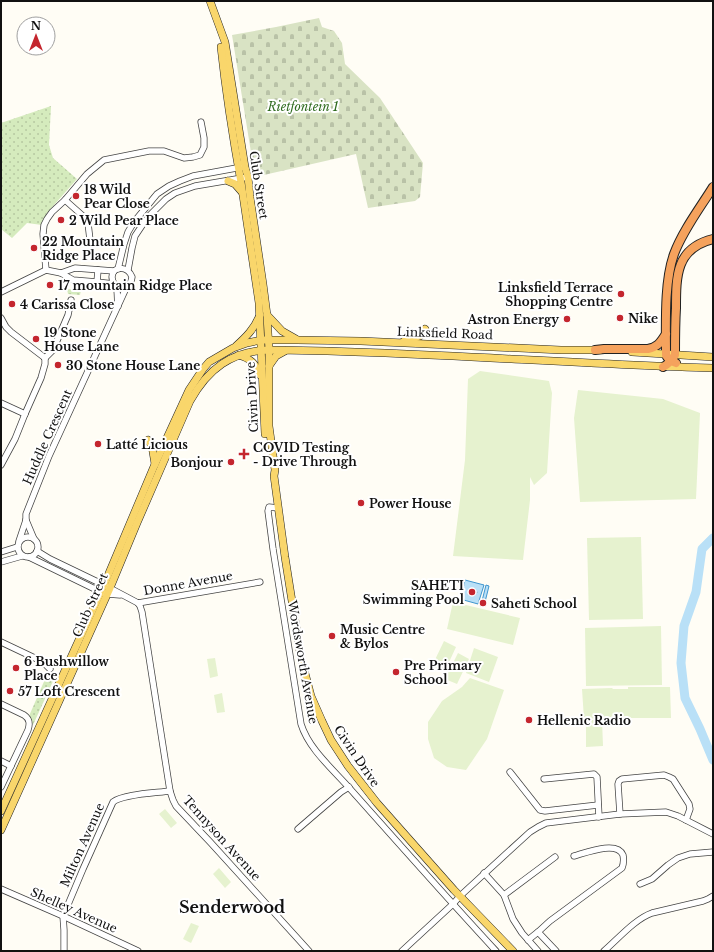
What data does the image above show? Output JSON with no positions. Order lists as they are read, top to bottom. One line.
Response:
{"streets":{"main road":["Club Street","Linksfield Road","Civin Drive"],"street":["Huddle Crescent","Donne Avenue","Wordsworth Avenue","Tennyson Avenue","Milton Avenue","Shelley Avenue"]},"crossings":[["Club Street","Linksfield Road"],["Club Street","Civin Drive"],["Club Street","Donne Avenue"],["Linksfield Road","Civin Drive"],["Civin Drive","Wordsworth Avenue"],["Donne Avenue","Tennyson Avenue"],["Tennyson Avenue","Milton Avenue"]],"districts":["Senderwood"],"parks":["Rietfontein 1"],"places":{"other":["18 Wild Pear Close","2 Wild Pear Place","22 Mountain Ridge Place","17 mountain Ridge Place","Linksfield Terrace Shopping Centre","4 Carissa Close","Nike","Astron Energy","19 Stone House Lane","30 Stone House Lane","Latté Licious","Bonjour","Power House","SAHETI Swimming Pool","Saheti School","Music Centre & Bylos","6 Bushwillow Place","Pre Primary School","57 Loft Crescent","Hellenic Radio"],"health":["COVID Testing - Drive Through"]},"north":"top"}
